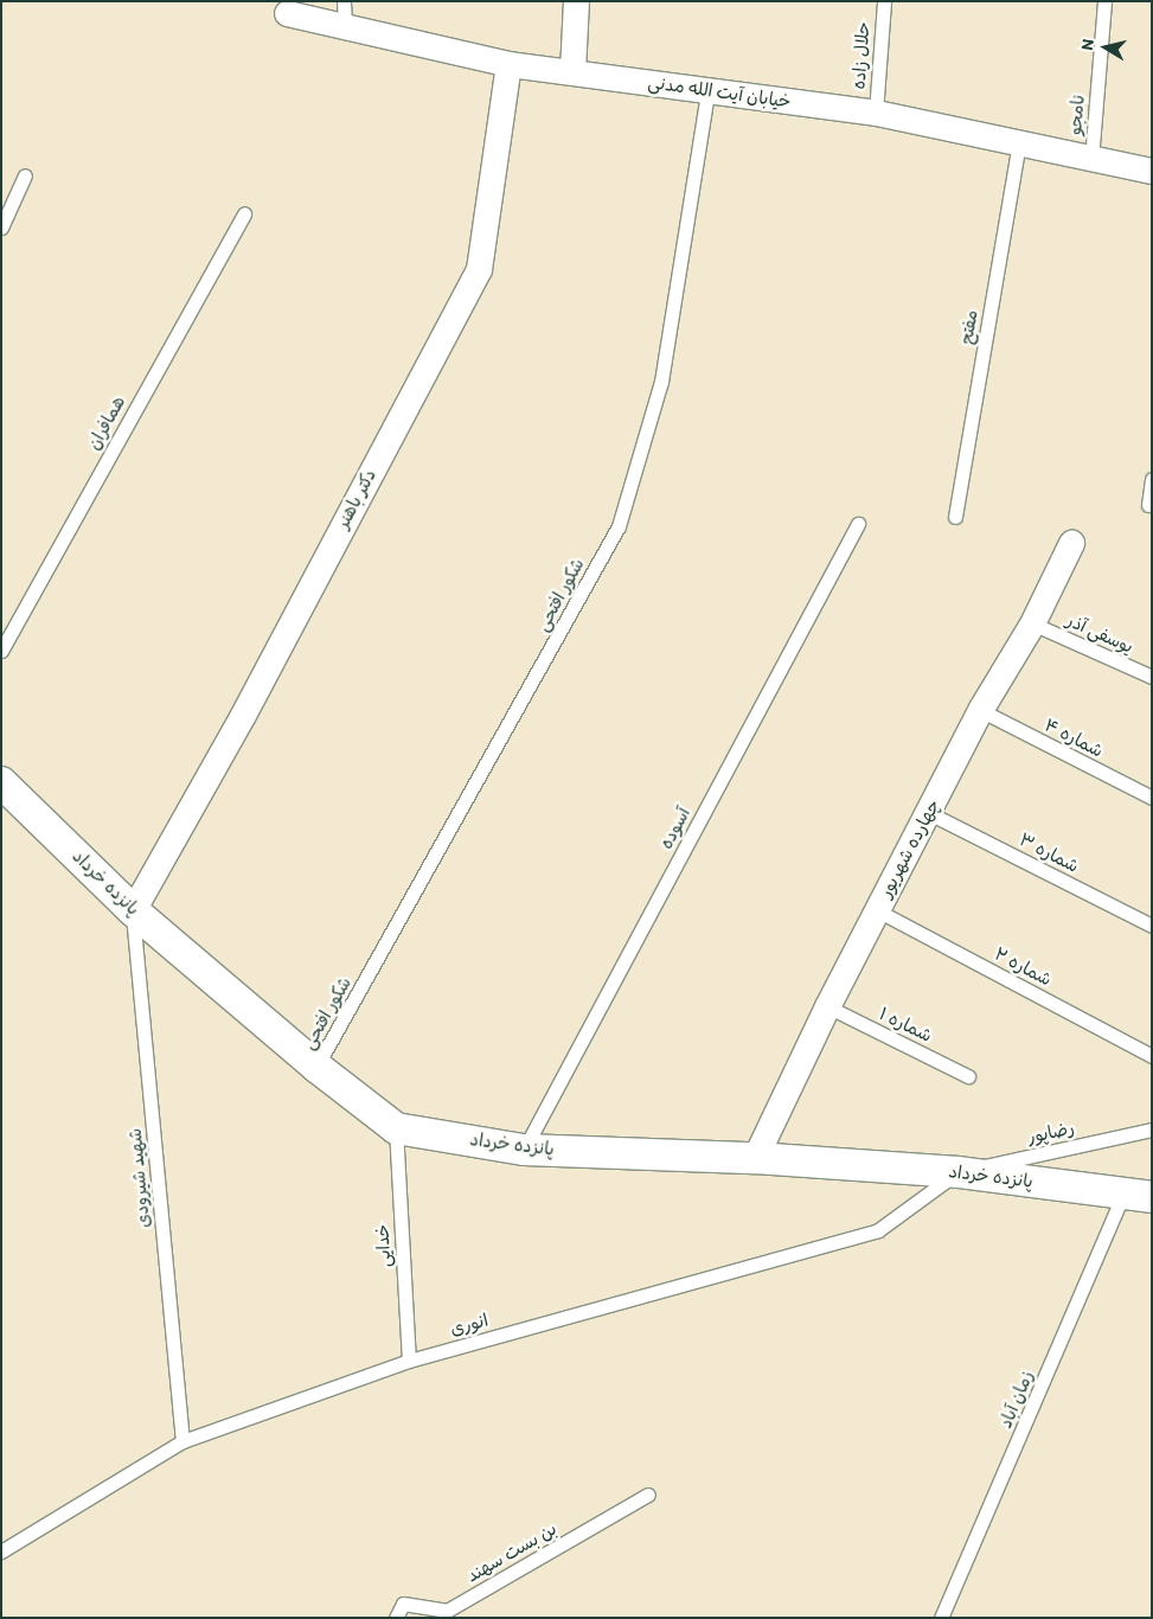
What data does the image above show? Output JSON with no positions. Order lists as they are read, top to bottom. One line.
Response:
{"streets":{"street":["خیابان آیت الله مدنی","دکتر باهنر","چهارده شهریور","پانزده خرداد"],"lane":["حلال زاده","نامجو","مفتح","همافران","شکور افتحی","یوسفی آذر","شماره ۴","آسوده","شماره ۳","شماره ۲","شماره ۱","رضاپور","شهید شیرودی","خدایی","انوری","زمان آباد","بن بست سهند"]},"crossings":[["حلال زاده","خیابان آیت الله مدنی"],["خیابان آیت الله مدنی","نامجو"],["خیابان آیت الله مدنی","مفتح"],["خیابان آیت الله مدنی","دکتر باهنر"],["خیابان آیت الله مدنی","شکور افتحی"],["دکتر باهنر","پانزده خرداد"],["دکتر باهنر","شهید شیرودی"],["شکور افتحی","پانزده خرداد"],["یوسفی آذر","چهارده شهریور"],["شماره ۴","چهارده شهریور"],["آسوده","پانزده خرداد"],["چهارده شهریور","شماره ۳"],["چهارده شهریور","پانزده خرداد"],["چهارده شهریور","شماره ۲"],["چهارده شهریور","شماره ۱"],["پانزده خرداد","رضاپور"],["پانزده خرداد","شهید شیرودی"],["پانزده خرداد","خدایی"],["پانزده خرداد","انوری"],["پانزده خرداد","زمان آباد"],["رضاپور","انوری"],["شهید شیرودی","انوری"],["خدایی","انوری"]],"north":"left"}
